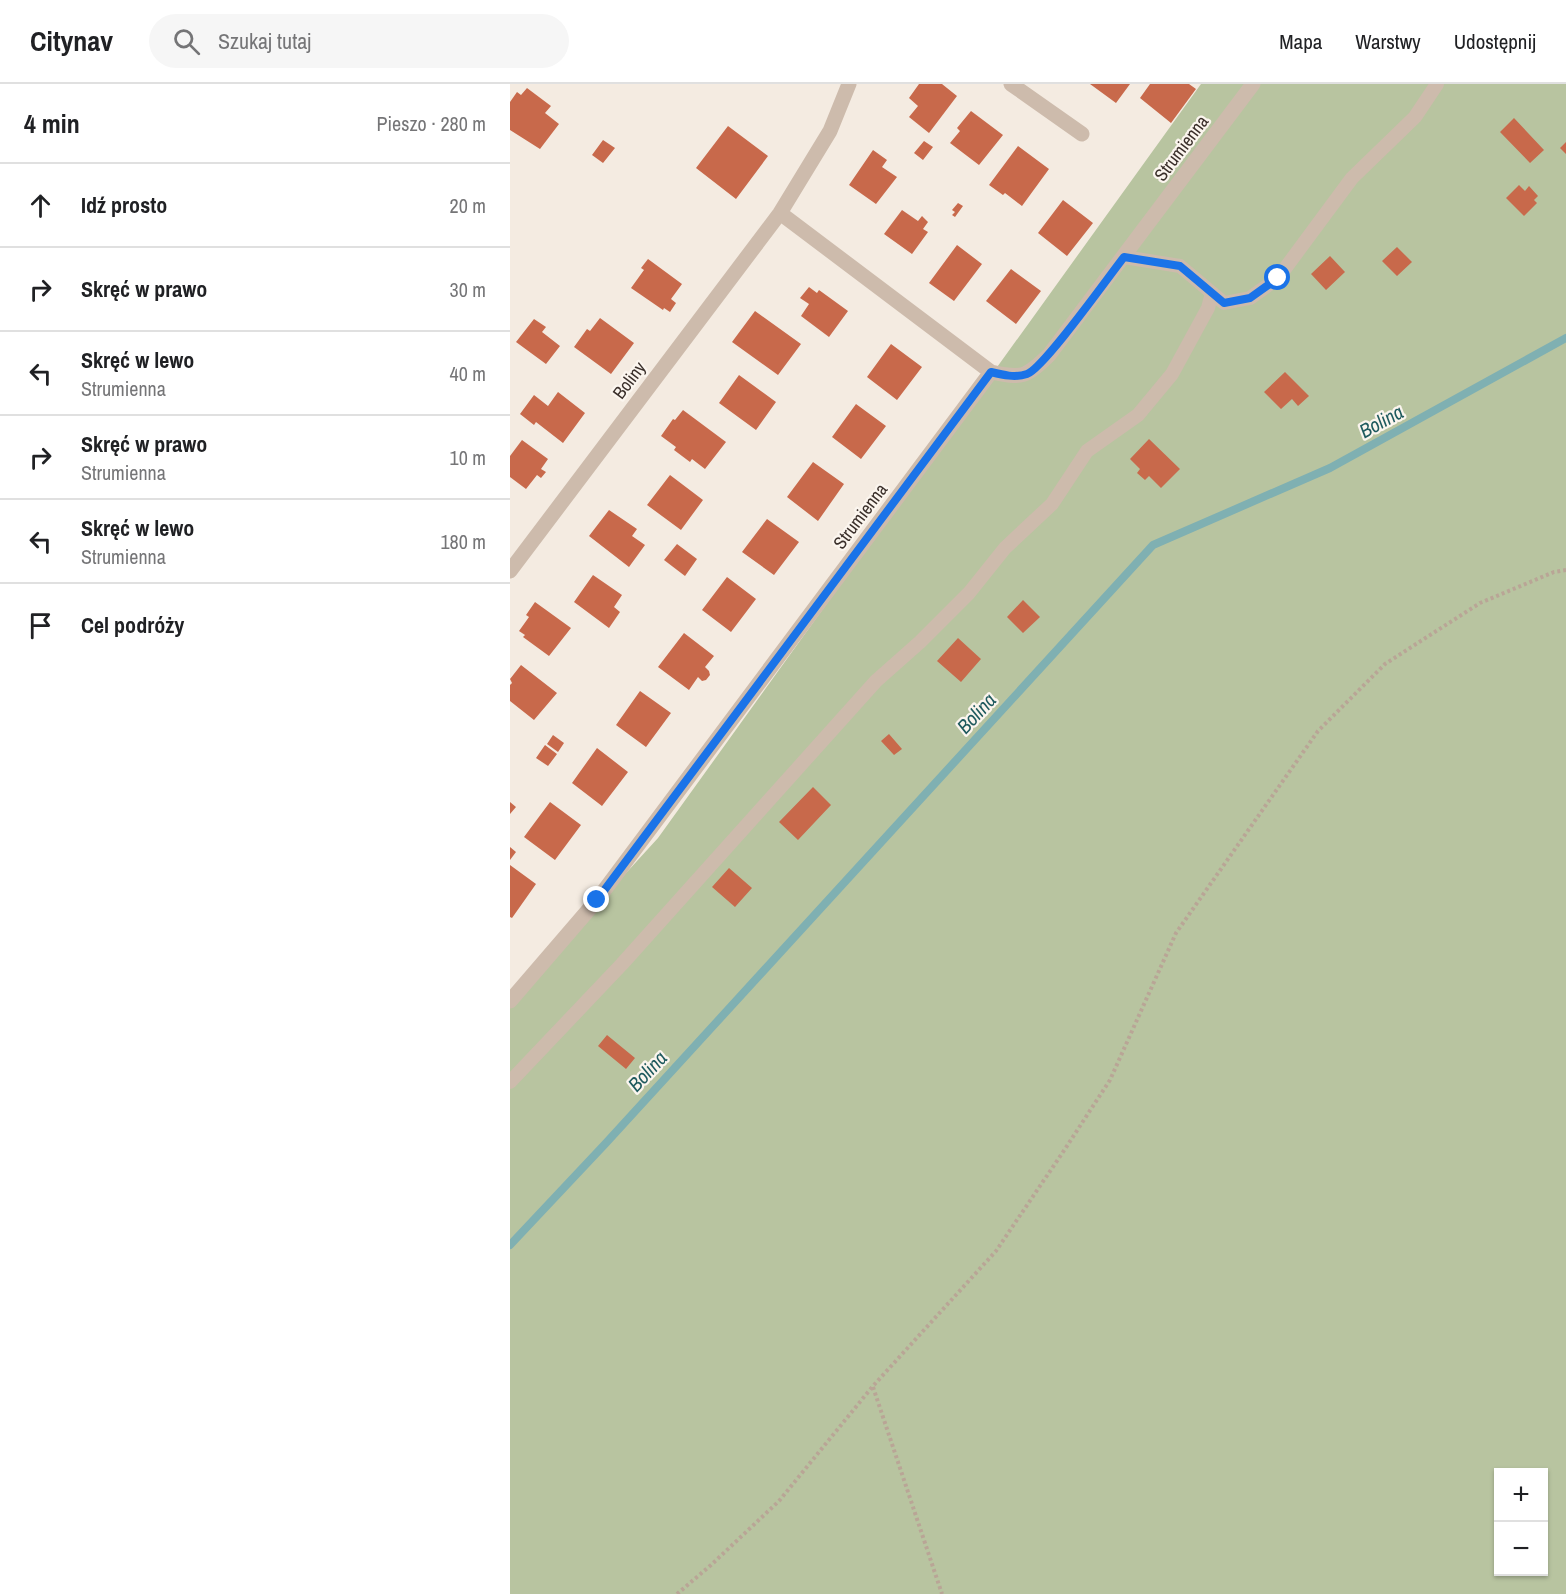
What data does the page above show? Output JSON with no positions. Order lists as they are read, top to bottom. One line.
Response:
{"streets":{"street":["Strumienna","Boliny"]},"water":["Bolina"],"page":{"header":"Citynav","search":"Szukaj tutaj","nav":["Mapa","Warstwy","Udostępnij"],"heading":["4 min","Pieszo · 280 m"],"list":[["Idź prosto","20 m"],["Skręć w prawo","30 m"],["Skręć w lewo","Strumienna","40 m"],["Skręć w prawo","Strumienna","10 m"],["Skręć w lewo","Strumienna","180 m"],"Cel podróży"],"map_buttons":["+","−"]}}
